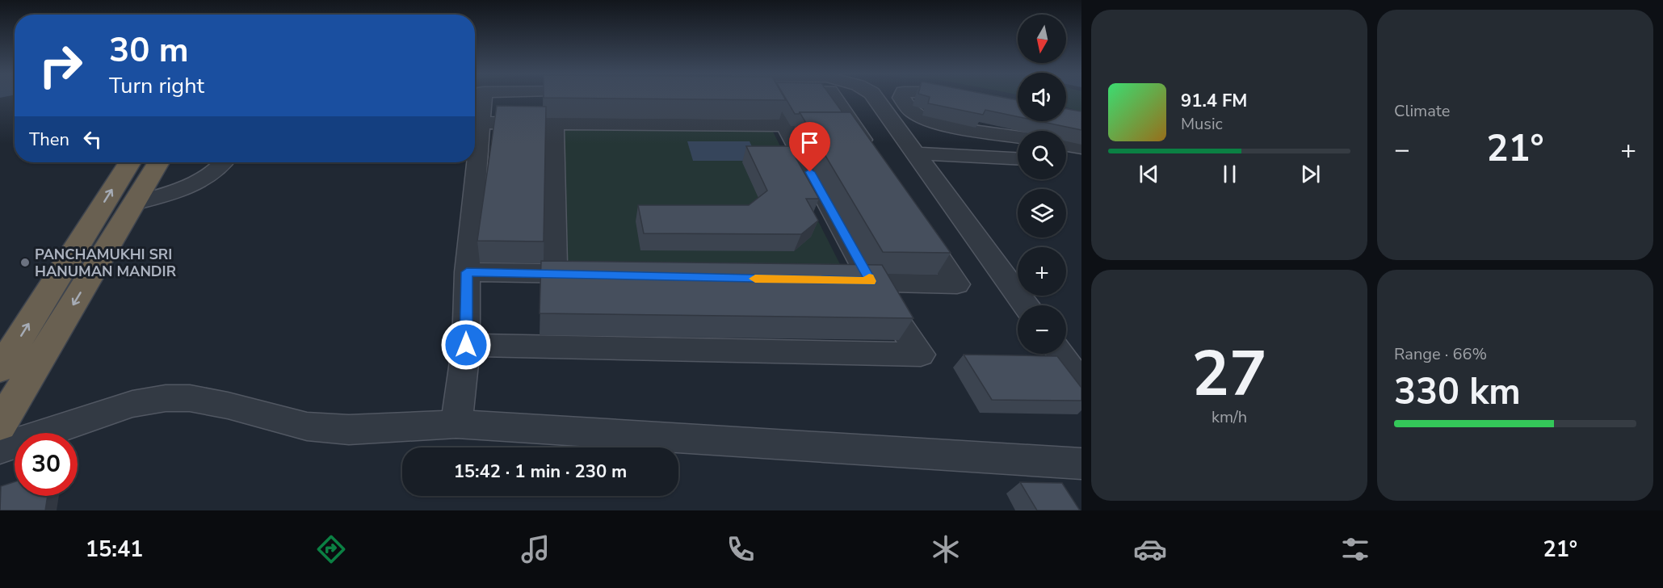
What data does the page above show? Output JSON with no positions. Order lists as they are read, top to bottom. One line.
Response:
{"places":["PANCHAMUKHI SRI HANUMAN MANDIR"],"north":"bottom","page":{"tile":["Climate",["27","km/h"],["Range · 66%","330 km"]],"map_buttons":["+","−"],"turn":["30 m","Turn right"],"song":["91.4 FM","Music"],"then":"Then","heat":["−","21°","+"],"limit":"30","trip":"15:42 · 1 min · 230 m","tabs":["15:41","21°"]}}
